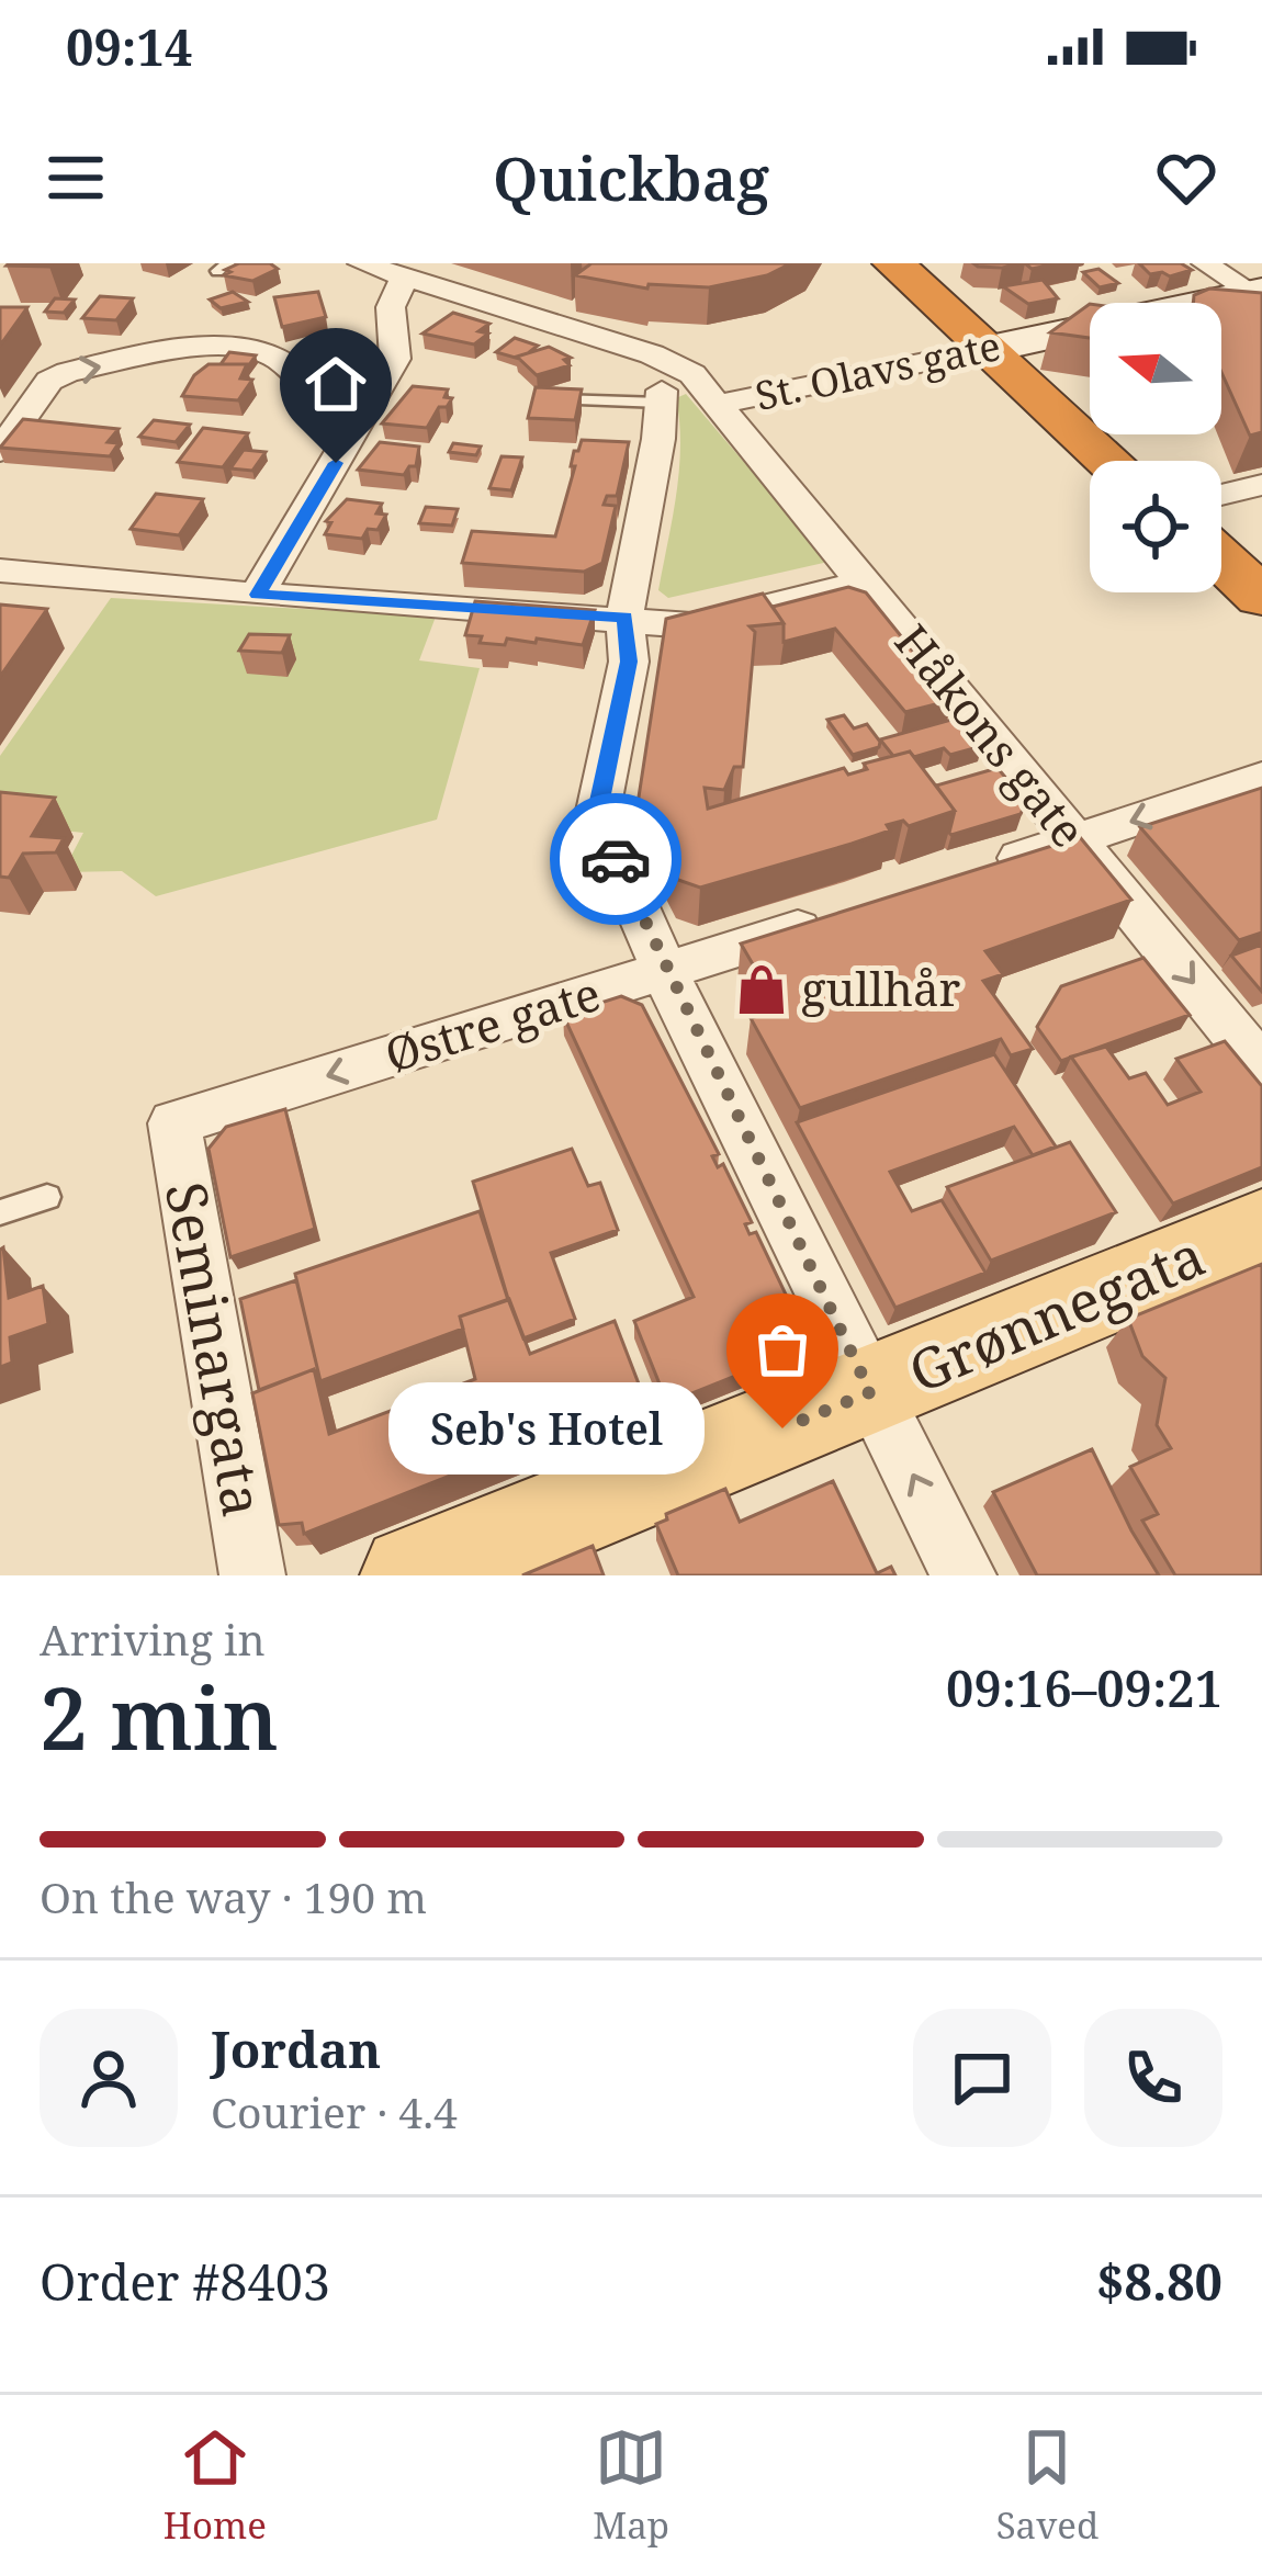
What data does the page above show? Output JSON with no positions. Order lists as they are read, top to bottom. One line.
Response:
{"streets":{"main road":["St. Olavs gate","Grønnegata"],"street":["Håkons gate","Østre gate","Seminargata"]},"crossings":[["St. Olavs gate","Håkons gate"],["Østre gate","Seminargata"]],"one_way":["Østre gate"],"places":{"shop":["gullhår"],"other":["Seb's Hotel"]},"north":"left","page":{"status":"09:14","header":"Quickbag","bubble":"Seb's Hotel","heading":["2 min","Arriving in","09:16–09:21"],"panel":["Jordan","Courier · 4.4","Order #8403","$8.80"],"bar":"On the way · 190 m","tabs":["Home","Map","Saved"]}}
